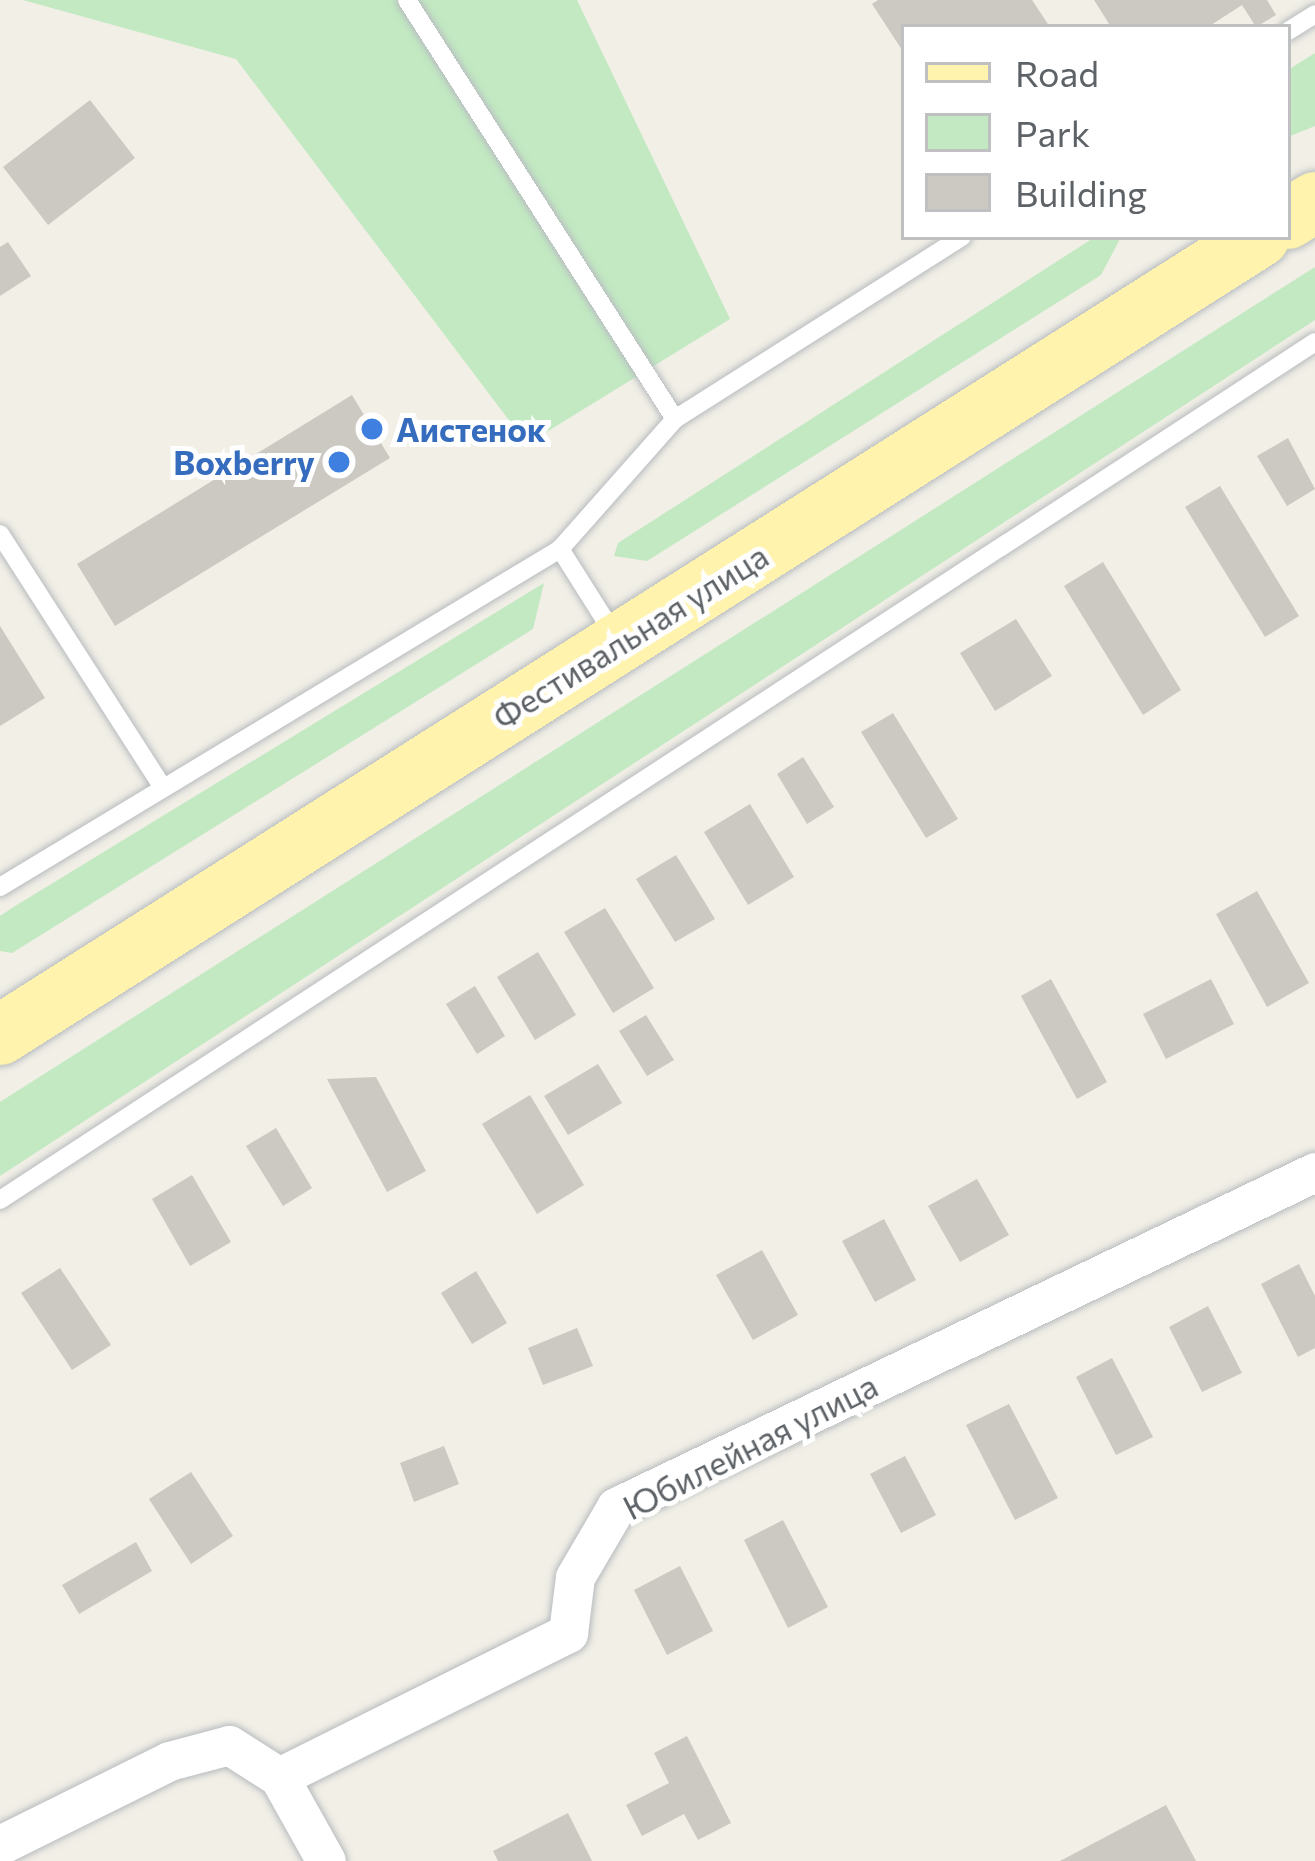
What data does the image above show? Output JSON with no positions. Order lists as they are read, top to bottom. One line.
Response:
{"streets":{"main road":["Фестивальная улица"],"street":["Юбилейная улица"]},"places":["Аистенок","Boxberry"],"legend":["Road","Park","Building"]}
